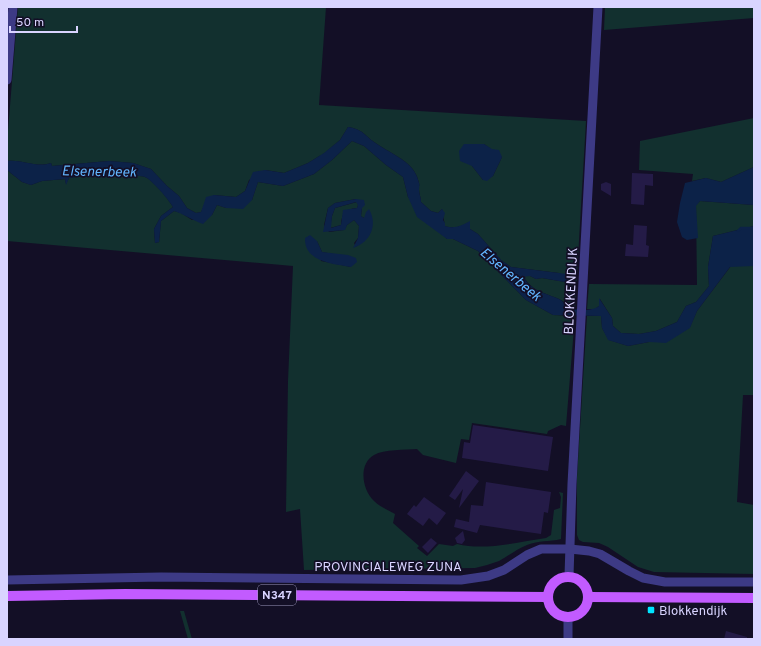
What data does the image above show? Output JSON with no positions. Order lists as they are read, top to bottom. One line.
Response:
{"streets":{"main road":["N347"],"street":["BLOKKENDIJK","PROVINCIALEWEG ZUNA"]},"crossings":[["BLOKKENDIJK","PROVINCIALEWEG ZUNA"],["BLOKKENDIJK","N347"]],"water":["Elsenerbeek"],"places":{"transit":["Blokkendijk"]},"scale_bar":"50 m"}
